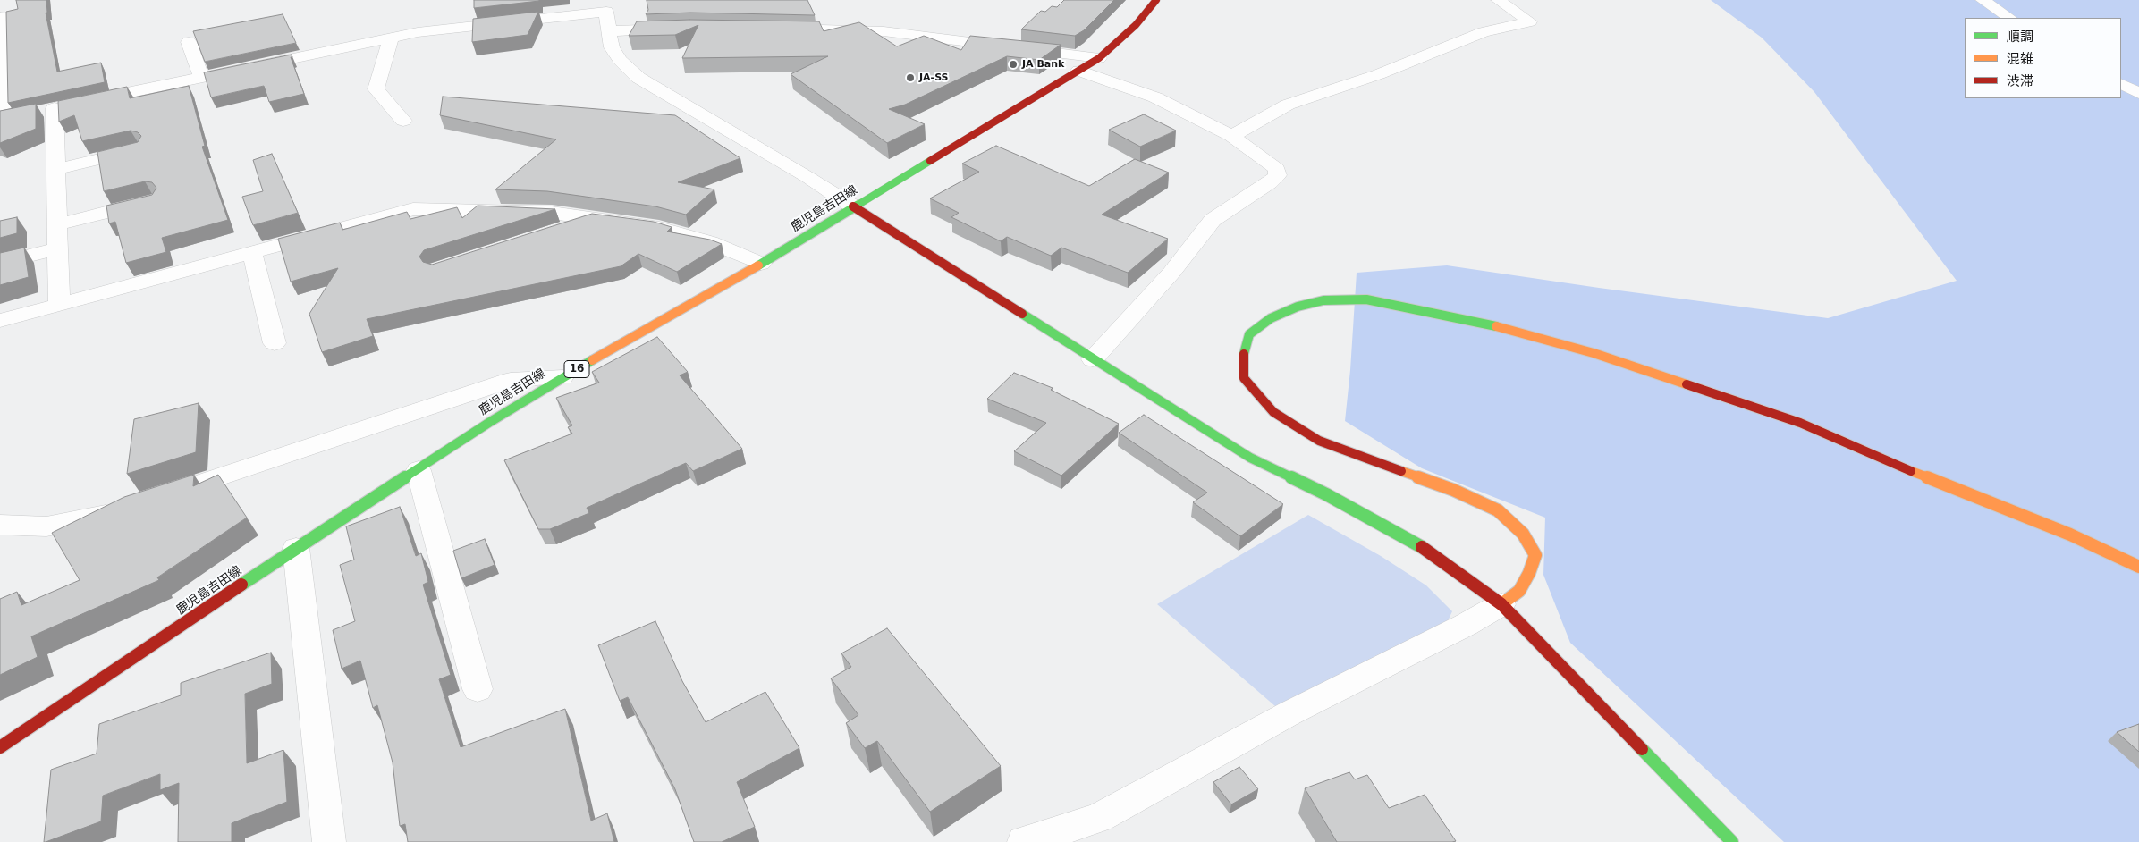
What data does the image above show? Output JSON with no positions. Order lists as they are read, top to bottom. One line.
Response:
{"streets":{"street":["鹿児島吉田線","16"]},"places":["JA Bank","JA-SS"],"legend":["順調","混雑","渋滞"]}
